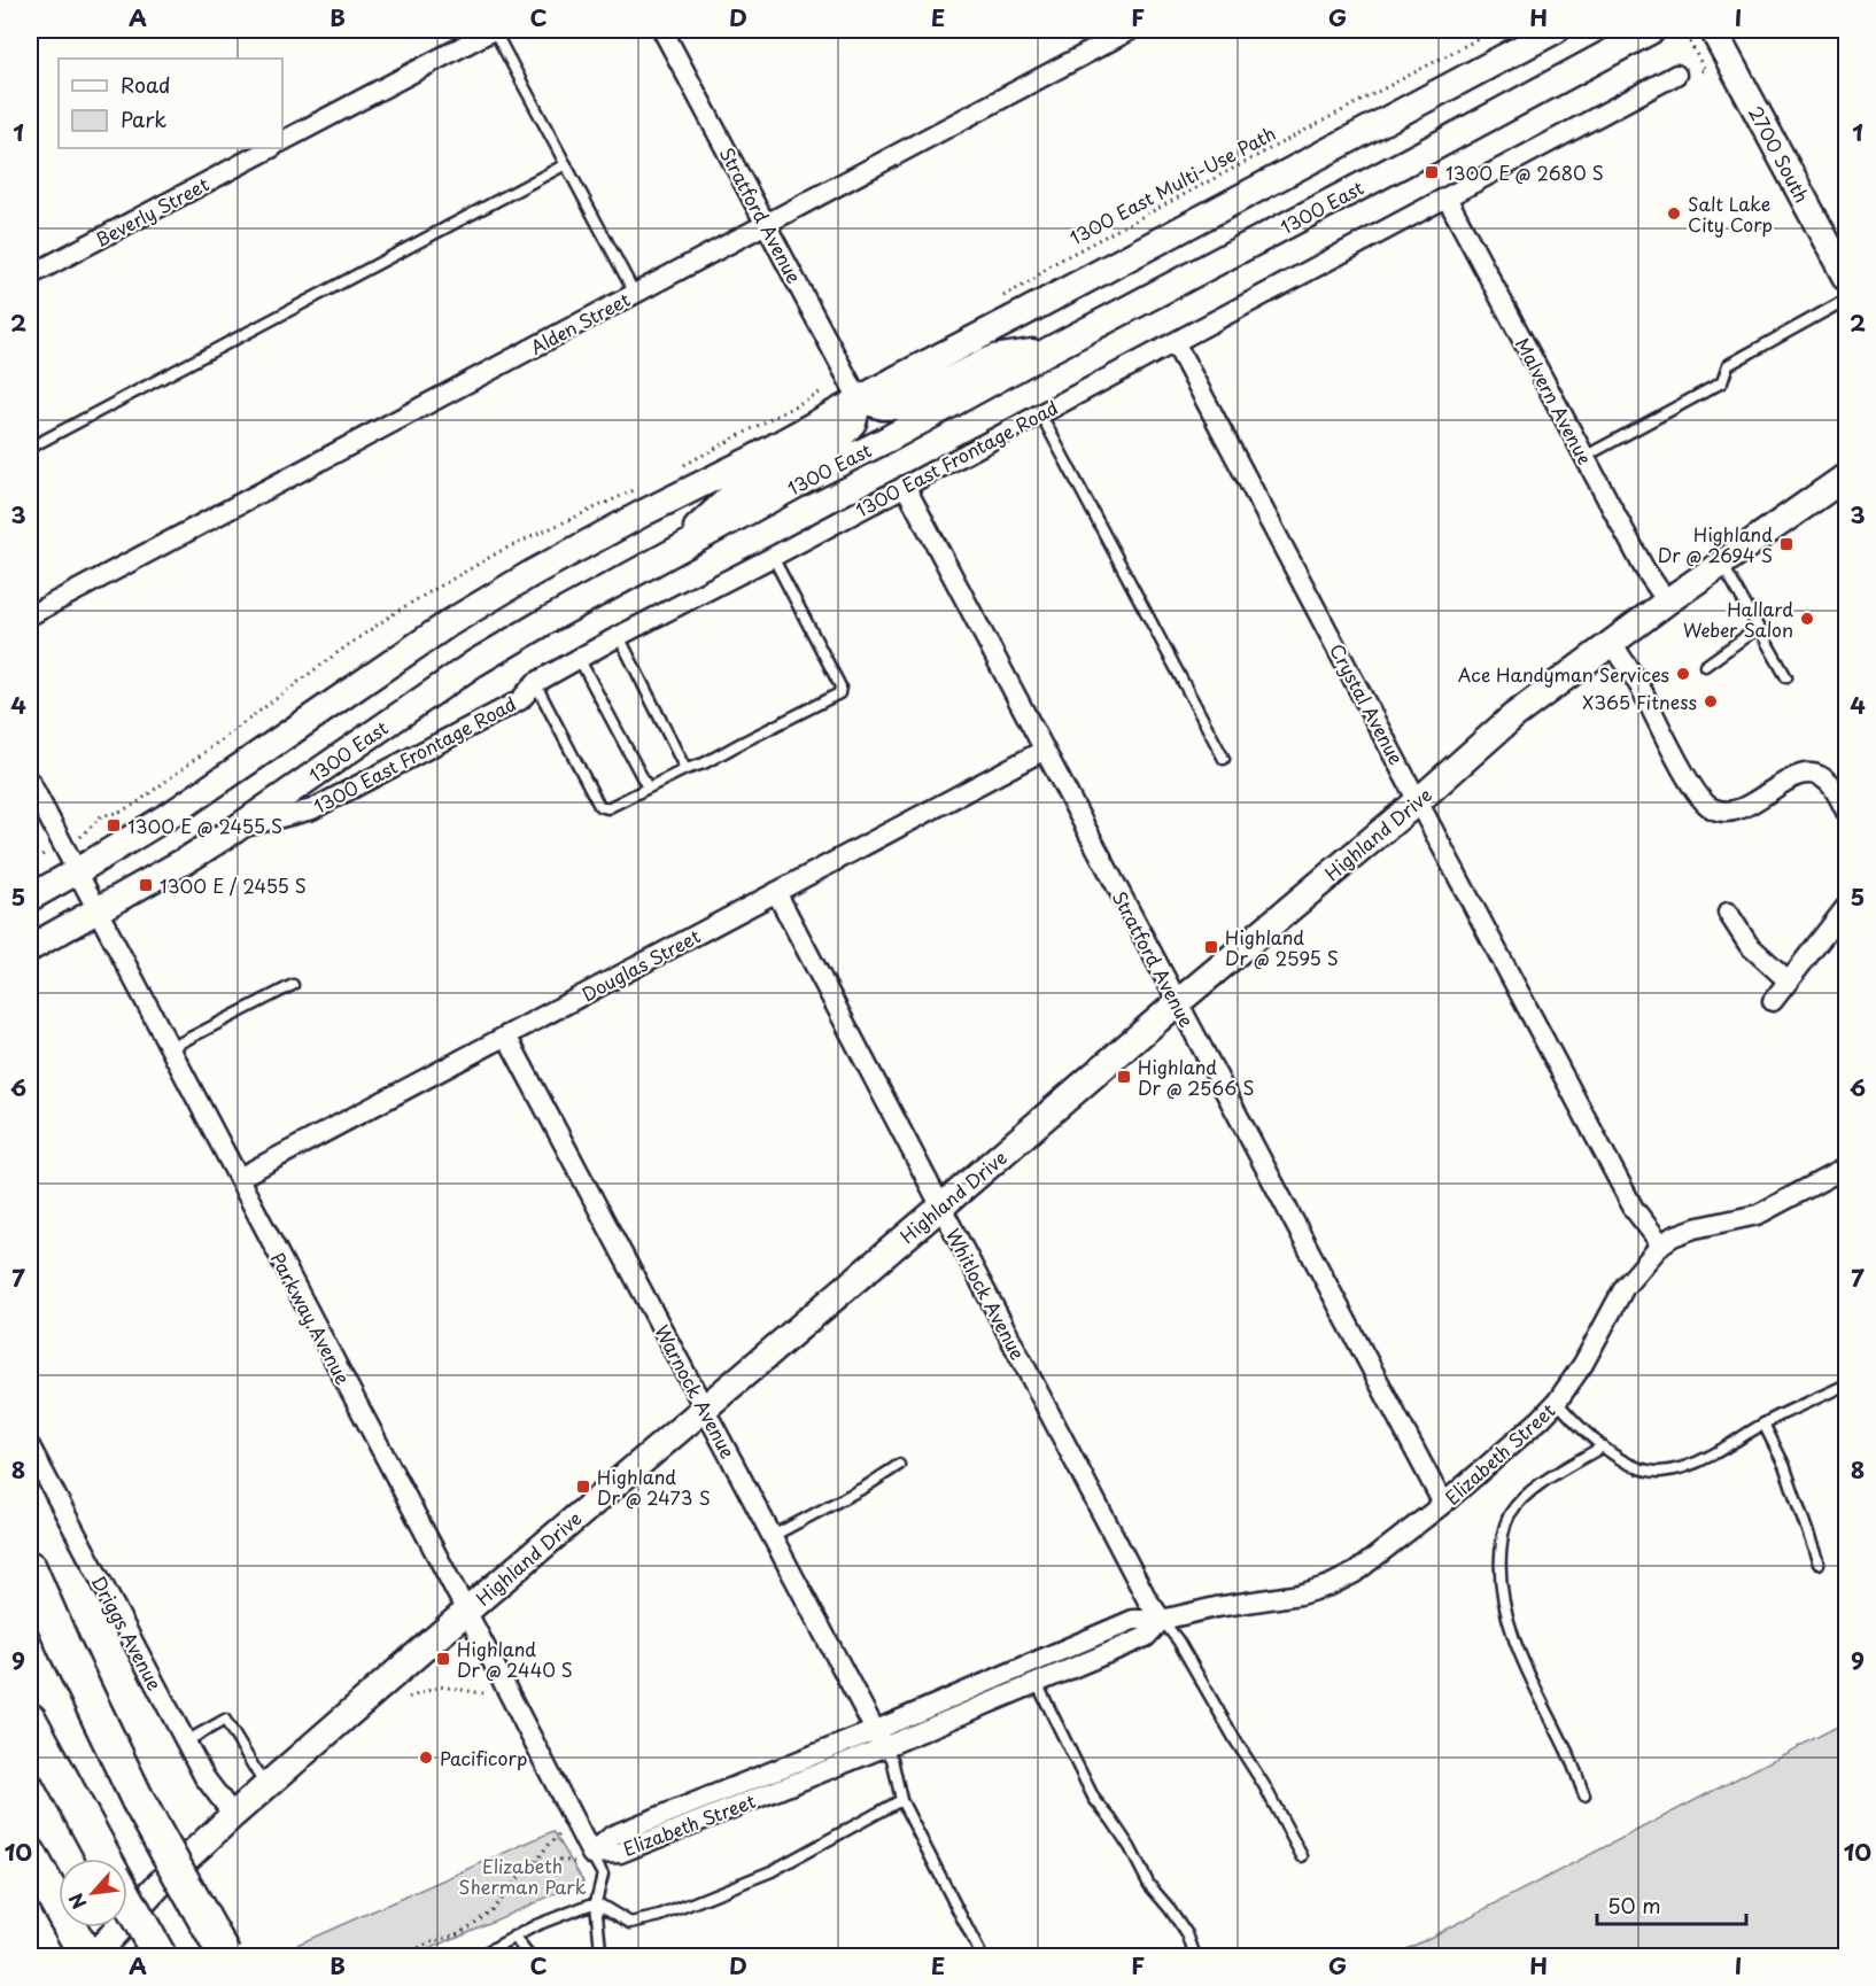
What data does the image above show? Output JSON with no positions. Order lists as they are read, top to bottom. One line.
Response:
{"streets":{"main road":["2700 South","1300 East","Highland Drive"],"street":["Beverly Street","Stratford Avenue","Alden Street","Malvern Avenue","1300 East Frontage Road","Crystal Avenue","Douglas Street","Whitlock Avenue","Parkway Avenue","Warnock Avenue","Elizabeth Street","Driggs Avenue"],"path":["1300 East Multi-Use Path"]},"crossings":[["1300 East","1300 East Frontage Road"],["1300 East","Parkway Avenue"],["Stratford Avenue","Alden Street"],["Stratford Avenue","1300 East Frontage Road"],["Stratford Avenue","Highland Drive"],["Stratford Avenue","Douglas Street"],["Stratford Avenue","Elizabeth Street"],["Malvern Avenue","1300 East Frontage Road"],["Malvern Avenue","Highland Drive"],["1300 East Frontage Road","Crystal Avenue"],["Crystal Avenue","Highland Drive"],["Crystal Avenue","Elizabeth Street"],["Highland Drive","Whitlock Avenue"],["Highland Drive","Parkway Avenue"],["Highland Drive","Warnock Avenue"],["Highland Drive","Driggs Avenue"],["Douglas Street","Whitlock Avenue"],["Douglas Street","Parkway Avenue"],["Douglas Street","Warnock Avenue"],["Whitlock Avenue","Elizabeth Street"],["Parkway Avenue","Elizabeth Street"],["Warnock Avenue","Elizabeth Street"]],"parks":["Elizabeth Sherman Park"],"places":{"transit":["1300 E @ 2680 S","Highland Dr @ 2694 S","1300 E @ 2455 S","1300 E / 2455 S","Highland Dr @ 2595 S","Highland Dr @ 2566 S","Highland Dr @ 2473 S","Highland Dr @ 2440 S"],"other":["Salt Lake City Corp","Hallard Weber Salon","Ace Handyman Services","X365 Fitness","Pacificorp"]},"legend":["Road","Park"],"scale_bar":"50 m","north":"bottom left","grid":{"columns":["A","B","C","D","E","F","G","H","I"],"rows":["1","2","3","4","5","6","7","8","9","10"]}}
